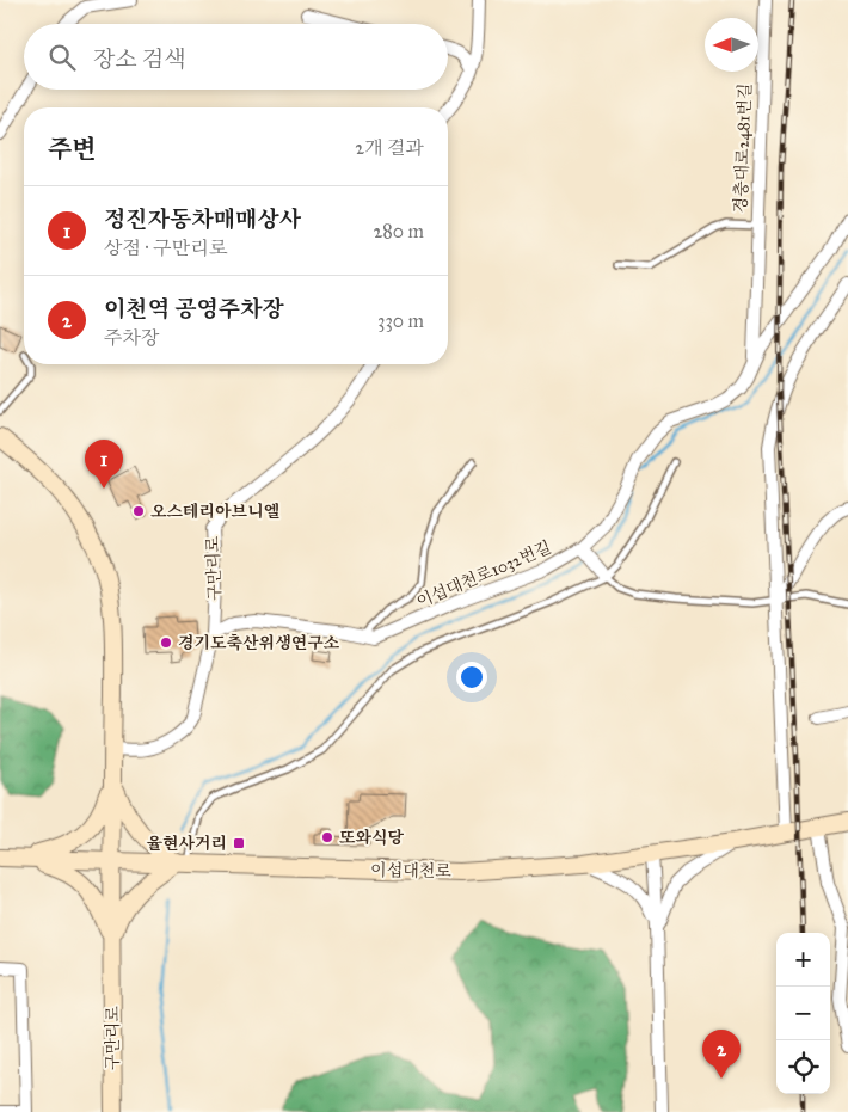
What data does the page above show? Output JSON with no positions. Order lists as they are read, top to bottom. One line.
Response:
{"streets":{"street":["경충대로2481번길","구만리로","이섭대천로1032번길","이섭대천로"]},"crossings":[["경충대로2481번길","이섭대천로1032번길"],["구만리로","이섭대천로1032번길"],["구만리로","이섭대천로"]],"places":{"other":["오스테리아브니엘","경기도축산위생연구소","또와식당"],"transit":["율현사거리"]},"north":"left","page":{"search":"장소 검색","heading":["주변","2개 결과"],"list":[{"mark":"1","name":"정진자동차매매상사","note":"상점 · 구만리로","value":"280 m"},{"mark":"2","name":"이천역 공영주차장","note":"주차장","value":"330 m"}],"pins":["1","2"],"map_buttons":["+","−"]}}
